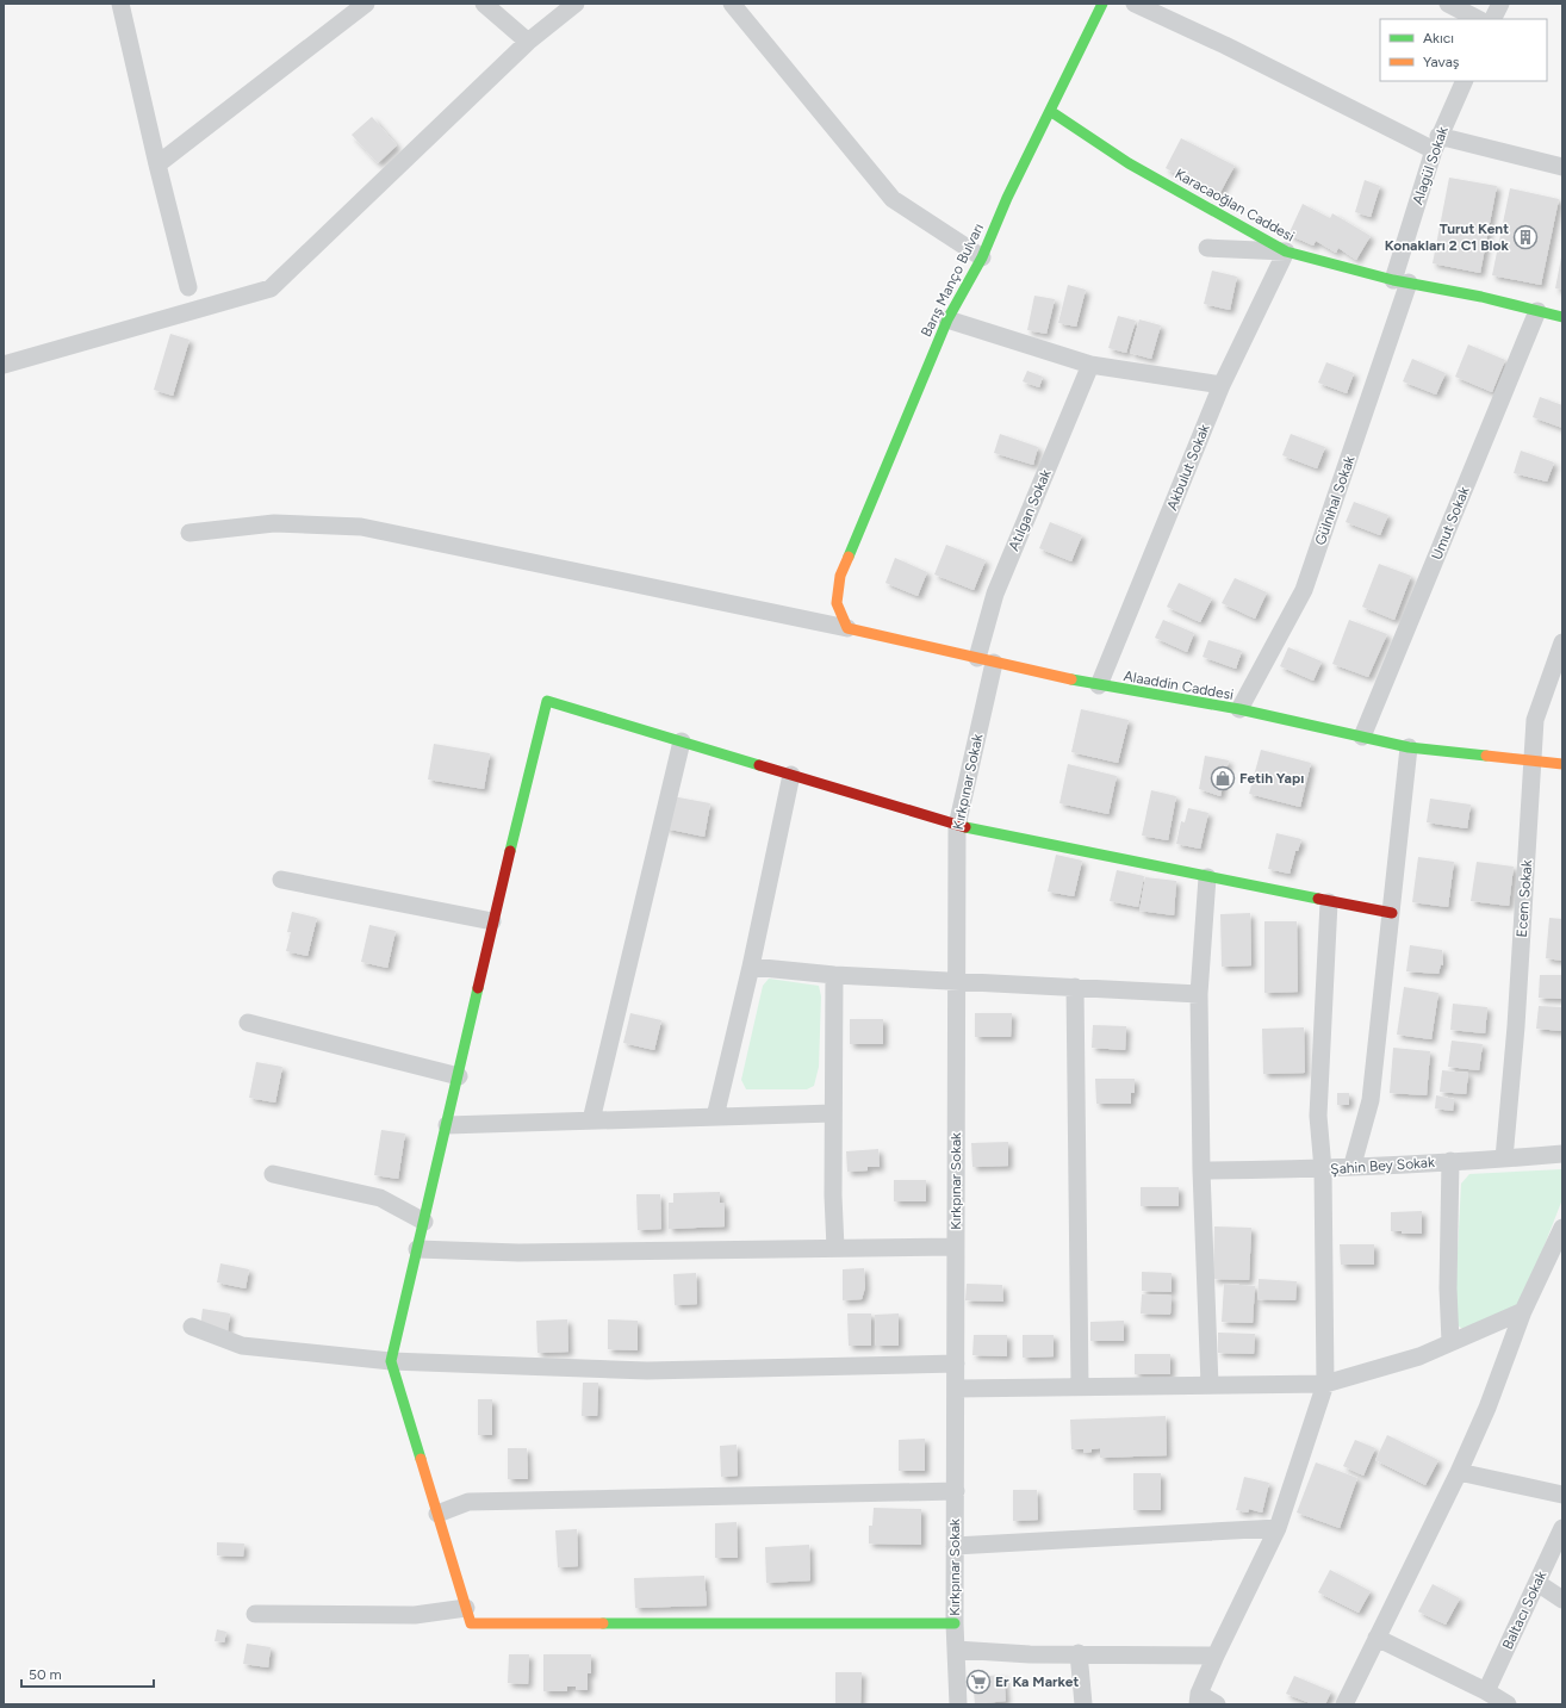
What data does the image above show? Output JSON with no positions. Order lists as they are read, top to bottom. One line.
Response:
{"streets":{"street":["Alagül Sokak","Karacaoğlan Caddesi","Barış Manço Bulvarı","Akbulut Sokak","Gülnihal Sokak","Atılgan Sokak","Umut Sokak","Alaaddin Caddesi","Kırkpınar Sokak","Ecem Sokak","Şahin Bey Sokak","Baltacı Sokak"]},"crossings":[["Alagül Sokak","Karacaoğlan Caddesi"],["Alagül Sokak","Gülnihal Sokak"],["Karacaoğlan Caddesi","Barış Manço Bulvarı"],["Karacaoğlan Caddesi","Akbulut Sokak"],["Karacaoğlan Caddesi","Gülnihal Sokak"],["Karacaoğlan Caddesi","Umut Sokak"],["Barış Manço Bulvarı","Alaaddin Caddesi"],["Akbulut Sokak","Alaaddin Caddesi"],["Gülnihal Sokak","Alaaddin Caddesi"],["Atılgan Sokak","Alaaddin Caddesi"],["Atılgan Sokak","Kırkpınar Sokak"],["Umut Sokak","Alaaddin Caddesi"],["Alaaddin Caddesi","Kırkpınar Sokak"],["Alaaddin Caddesi","Ecem Sokak"],["Ecem Sokak","Şahin Bey Sokak"]],"places":{"building":["Turut Kent Konakları 2 C1 Blok"],"shop":["Fetih Yapı"],"supermarket":["Er Ka Market"]},"legend":["Akıcı","Yavaş"],"scale_bar":"50 m"}
